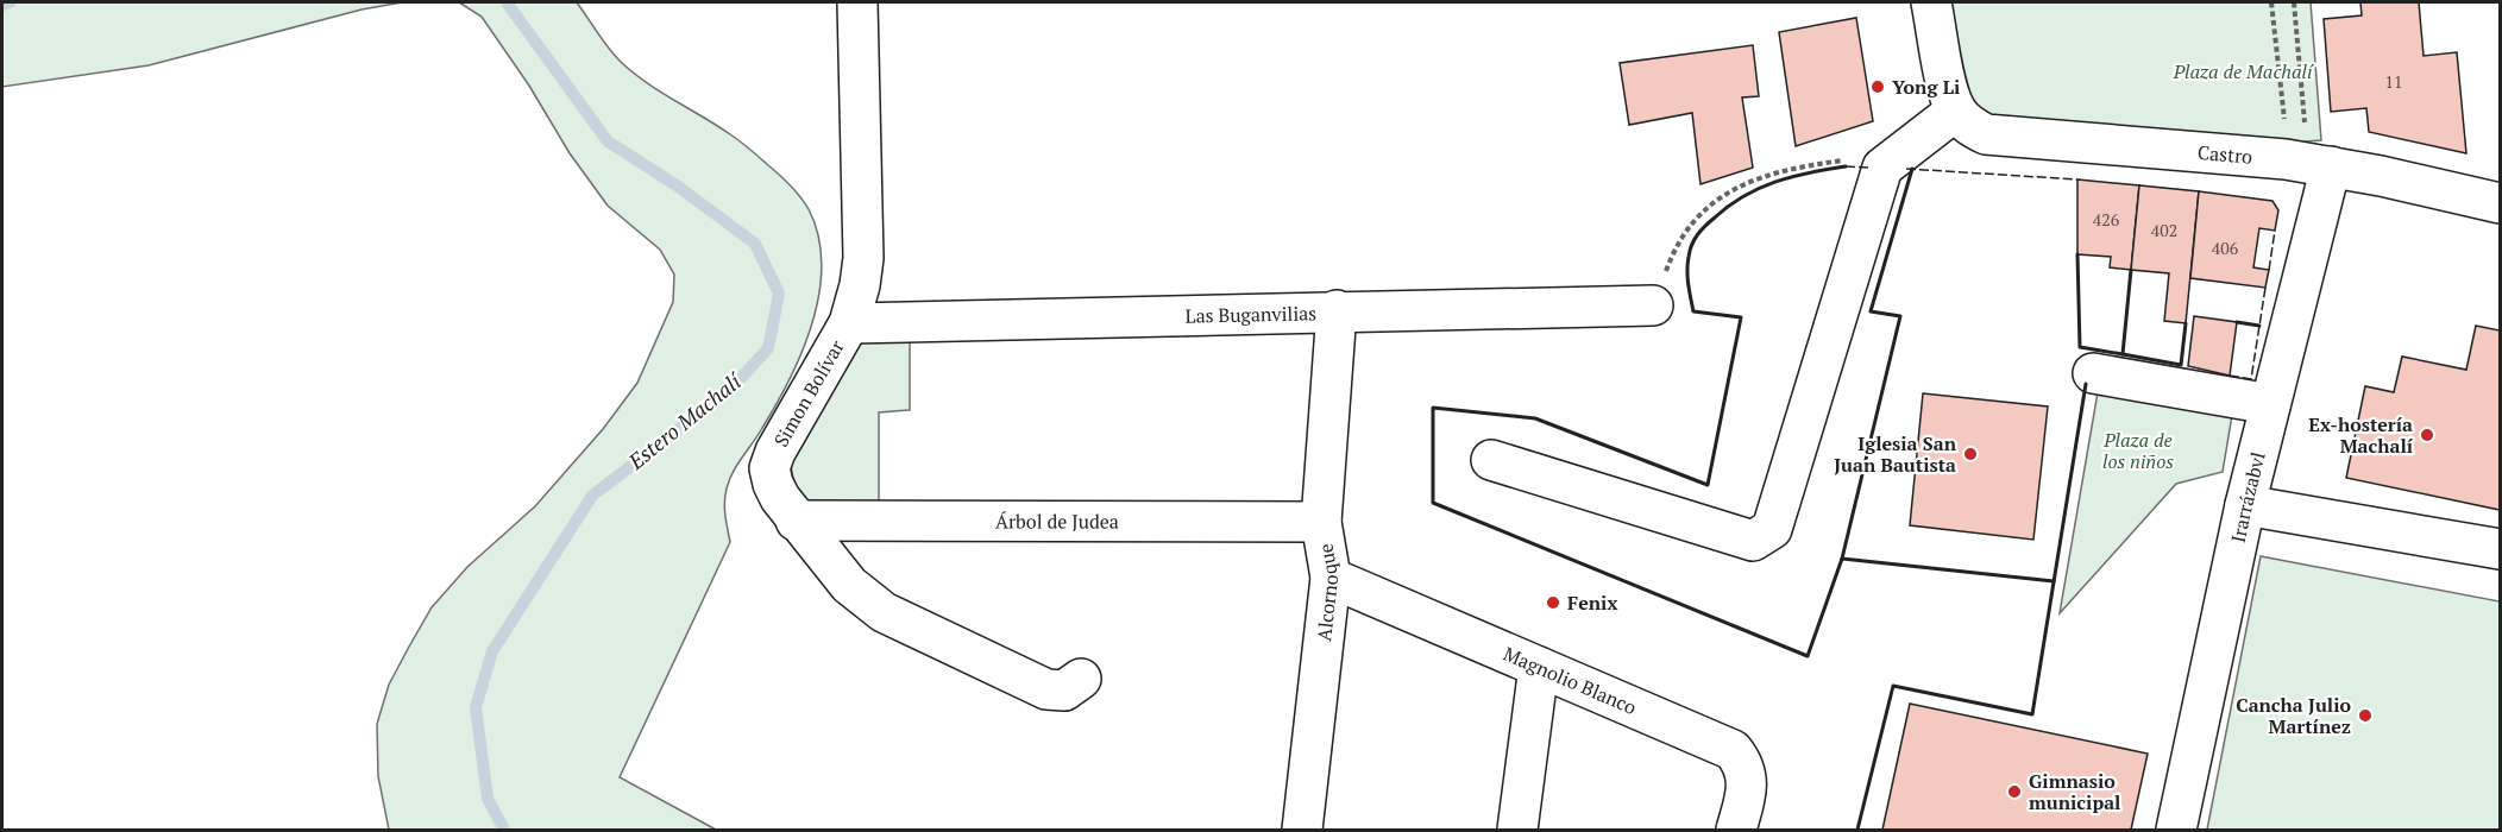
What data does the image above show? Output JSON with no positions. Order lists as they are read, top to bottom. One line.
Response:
{"streets":{"street":["Castro","Las Buganvilias","Simon Bolívar","Irarrázabvl","Árbol de Judea","Alcornoque","Magnolio Blanco"]},"crossings":[["Castro","Irarrázabvl"],["Las Buganvilias","Simon Bolívar"],["Las Buganvilias","Alcornoque"],["Simon Bolívar","Árbol de Judea"],["Árbol de Judea","Alcornoque"],["Alcornoque","Magnolio Blanco"]],"water":["Estero Machalí"],"parks":["Plaza de Machalí","Plaza de los niños"],"places":["Yong Li","Ex-hostería Machalí","Iglesia San Juan Bautista","Fenix","Cancha Julio Martínez","Gimnasio municipal"],"house_numbers":["11","426","402","406"]}
